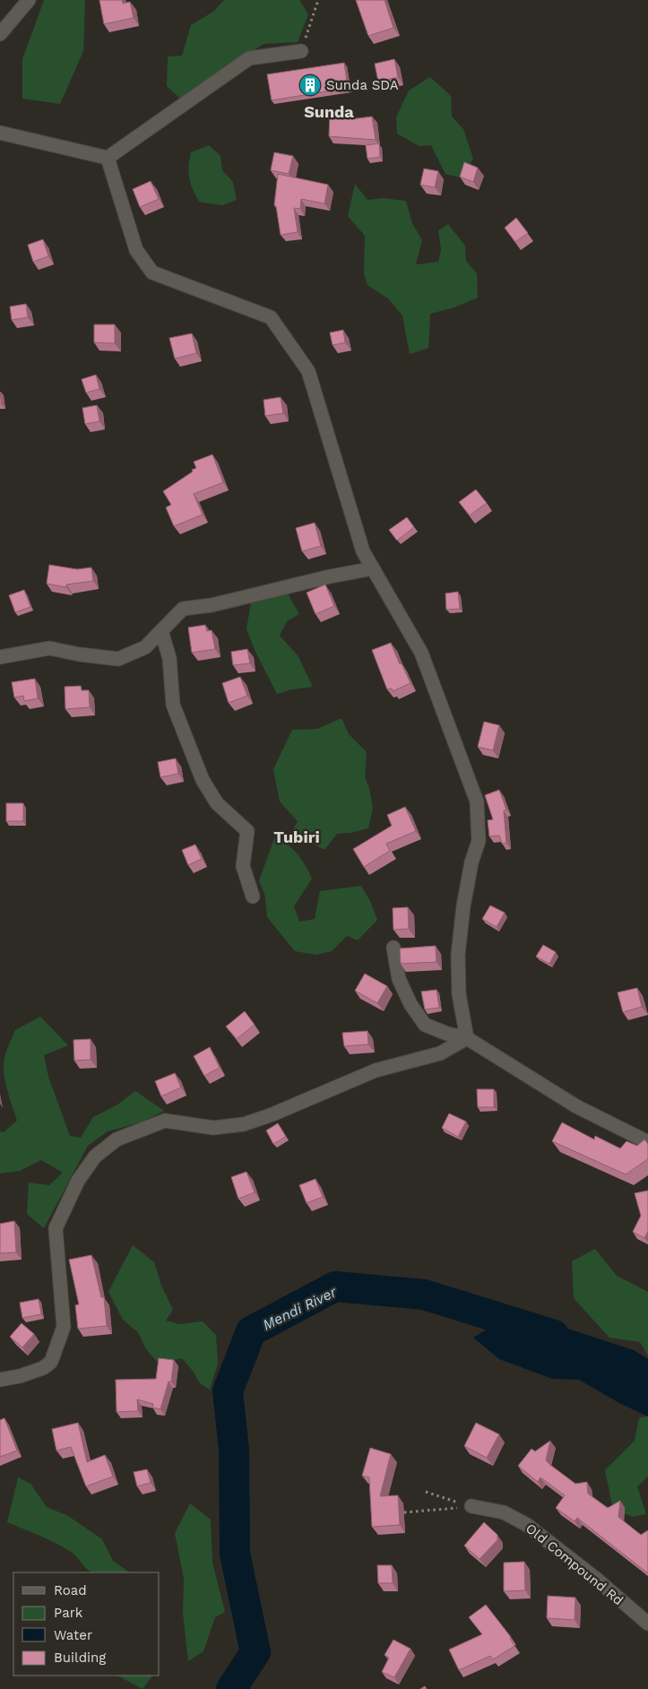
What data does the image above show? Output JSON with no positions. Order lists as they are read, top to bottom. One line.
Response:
{"streets":{"street":["Old Compound Rd"]},"districts":["Sunda","Tubiri"],"water":["Mendi River"],"places":{"building":["Sunda SDA"]},"legend":["Road","Park","Water","Building"]}
